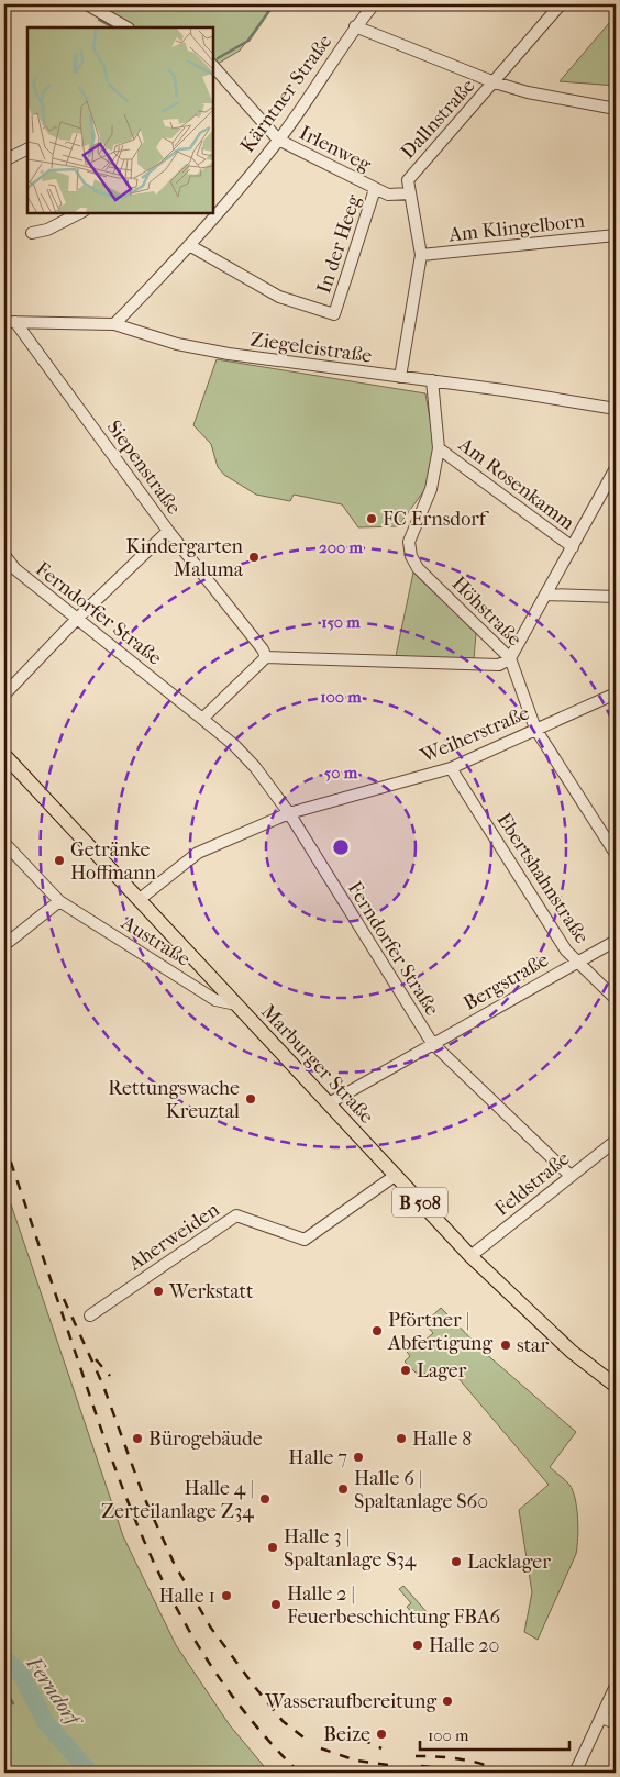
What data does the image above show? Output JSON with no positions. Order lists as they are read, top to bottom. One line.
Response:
{"streets":{"main road":["Marburger Straße","B 508"],"street":["Kärntner Straße","Dallnstraße","Irlenweg","Am Klingelborn","In der Heeg","Ziegeleistraße","Siepenstraße","Am Rosenkamm","Höhstraße","Ferndorfer Straße","Weiherstraße","Ebertshahnstraße","Austraße","Bergstraße","Feldstraße","Aherweiden"]},"crossings":[["Kärntner Straße","Irlenweg"],["Kärntner Straße","In der Heeg"],["Kärntner Straße","Ziegeleistraße"],["Dallnstraße","Irlenweg"],["Dallnstraße","Am Klingelborn"],["Dallnstraße","Ziegeleistraße"],["Irlenweg","In der Heeg"],["Ziegeleistraße","Siepenstraße"],["Ziegeleistraße","Höhstraße"],["Am Rosenkamm","Höhstraße"],["Höhstraße","Weiherstraße"],["Ferndorfer Straße","Weiherstraße"],["Ferndorfer Straße","Bergstraße"],["Ferndorfer Straße","Feldstraße"],["Weiherstraße","Ebertshahnstraße"],["Weiherstraße","Marburger Straße"],["Ebertshahnstraße","Bergstraße"],["Austraße","Marburger Straße"],["Bergstraße","Marburger Straße"],["Marburger Straße","Feldstraße"],["Marburger Straße","Aherweiden"]],"water":["Ferndorf"],"places":["FC Ernsdorf","Kindergarten Maluma","Getränke Hoffmann","Rettungswache Kreuztal","Werkstatt","Pförtner | Abfertigung","star","Lager","Bürogebäude","Halle 8","Halle 7","Halle 6 | Spaltanlage S60","Halle 4 | Zerteilanlage Z34","Halle 3 | Spaltanlage S34","Lacklager","Halle 1","Halle 2 | Feuerbeschichtung FBA6","Halle 20","Wasseraufbereitung","Beize"],"scale_bar":"100 m","rings":["200 m","150 m","100 m","50 m"]}
